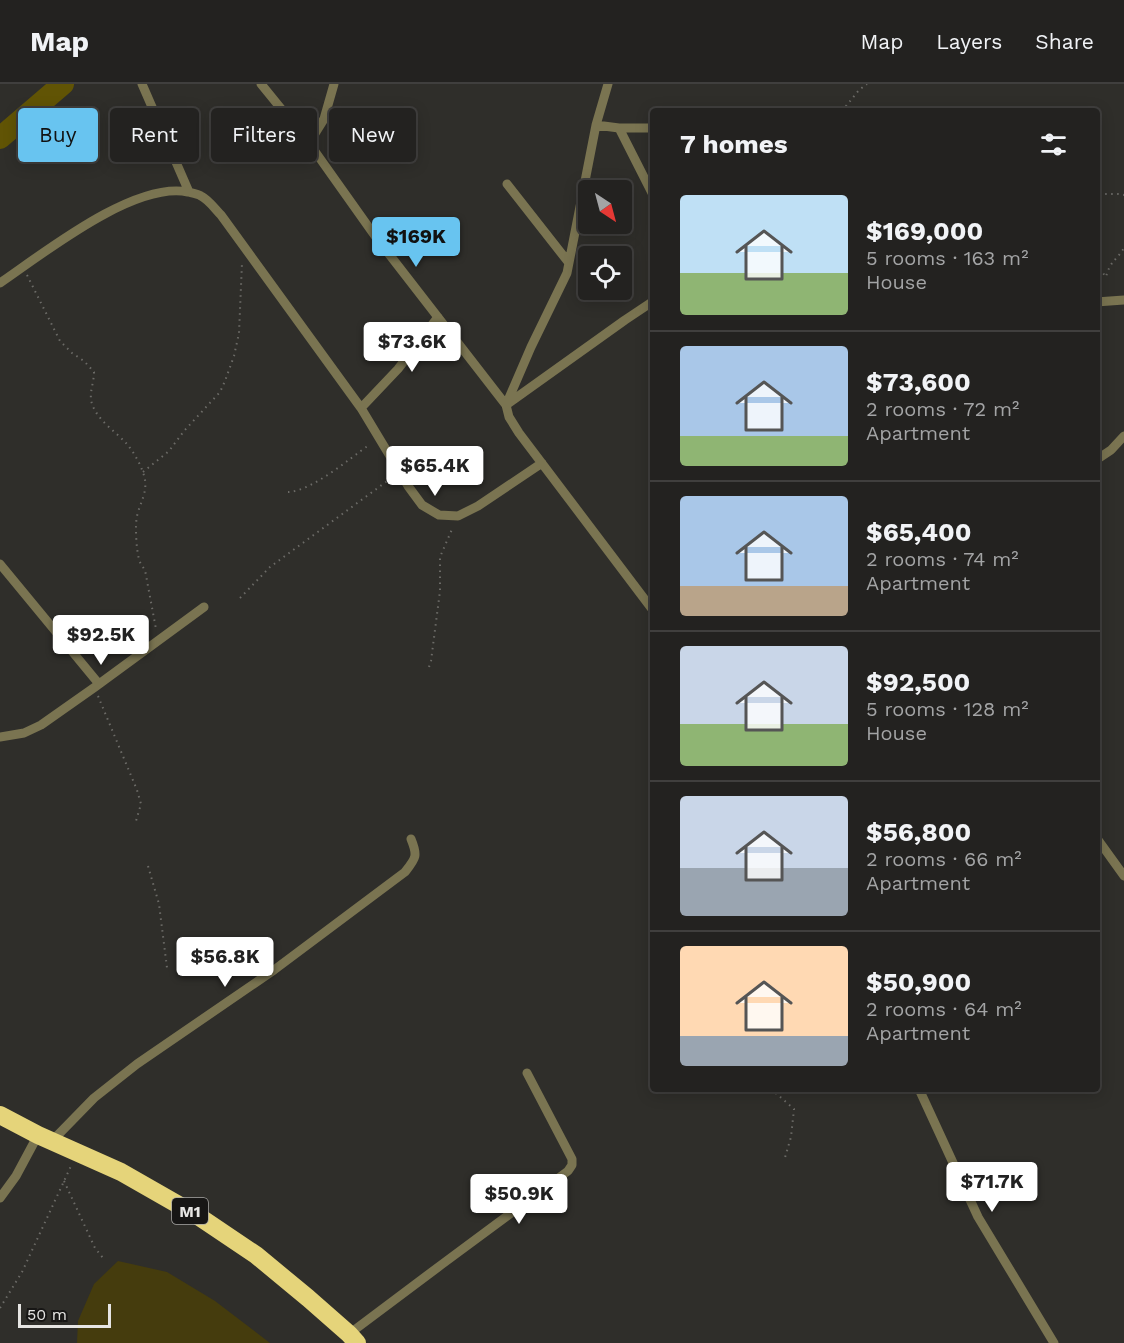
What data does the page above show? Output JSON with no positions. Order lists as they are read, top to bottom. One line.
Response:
{"streets":{"highway":["M1"]},"scale_bar":"50 m","north":"bottom right","page":{"header":"Map","nav":["Map","Layers","Share"],"chip":["Buy","Rent","Filters","New"],"heading":"7 homes","list":[{"name":"$169,000","note":"5 rooms · 163 m² · House"},{"name":"$73,600","note":"2 rooms · 72 m² · Apartment"},{"name":"$65,400","note":"2 rooms · 74 m² · Apartment"},{"name":"$92,500","note":"5 rooms · 128 m² · House"},{"name":"$56,800","note":"2 rooms · 66 m² · Apartment"},{"name":"$50,900","note":"2 rooms · 64 m² · Apartment"}],"price":["$169K","$73.6K","$65.4K","$92.5K","$56.8K","$71.7K","$50.9K"],"scale":"50 m"}}
